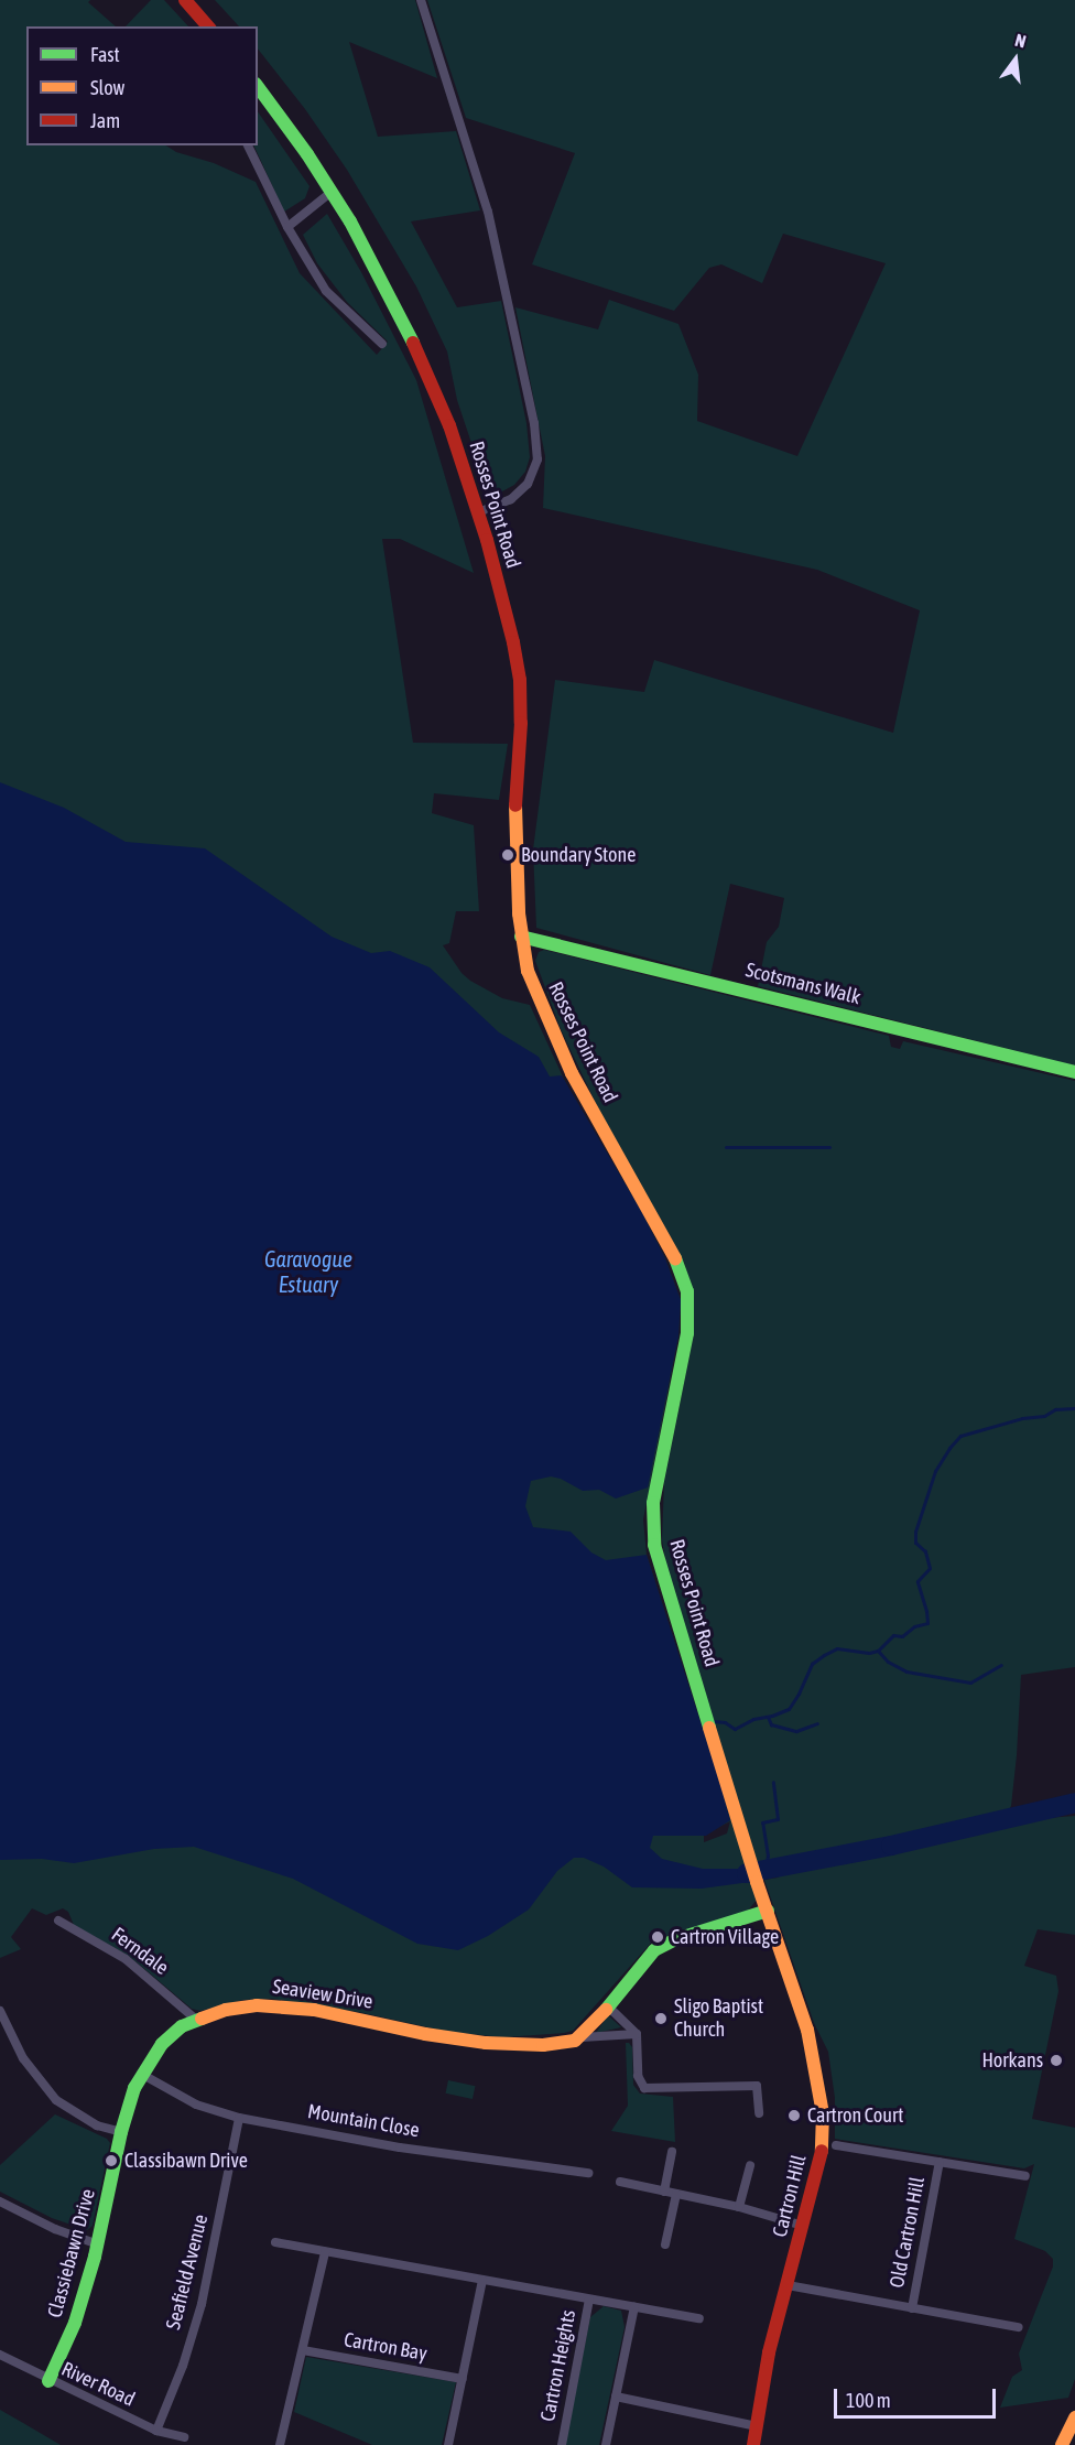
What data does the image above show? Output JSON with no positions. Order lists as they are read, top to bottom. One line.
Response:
{"streets":{"main road":["Rosses Point Road","Scotsmans Walk","Seaview Drive","Cartron Hill","Classiebawn Drive"],"street":["Ferndale","Mountain Close","Old Cartron Hill","Seafield Avenue","Cartron Bay","Cartron Heights","River Road"]},"crossings":[["Rosses Point Road","Scotsmans Walk"],["Rosses Point Road","Cartron Hill"],["Ferndale","Seaview Drive"],["Seaview Drive","Mountain Close"],["Seaview Drive","Classiebawn Drive"],["Mountain Close","Seafield Avenue"],["Cartron Hill","Old Cartron Hill"],["Classiebawn Drive","River Road"],["Seafield Avenue","River Road"]],"water":["Garavogue Estuary"],"places":["Boundary Stone","Cartron Village","Sligo Baptist Church","Horkans","Cartron Court","Classibawn Drive"],"legend":["Fast","Slow","Jam"],"scale_bar":"100 m","north":"top"}
